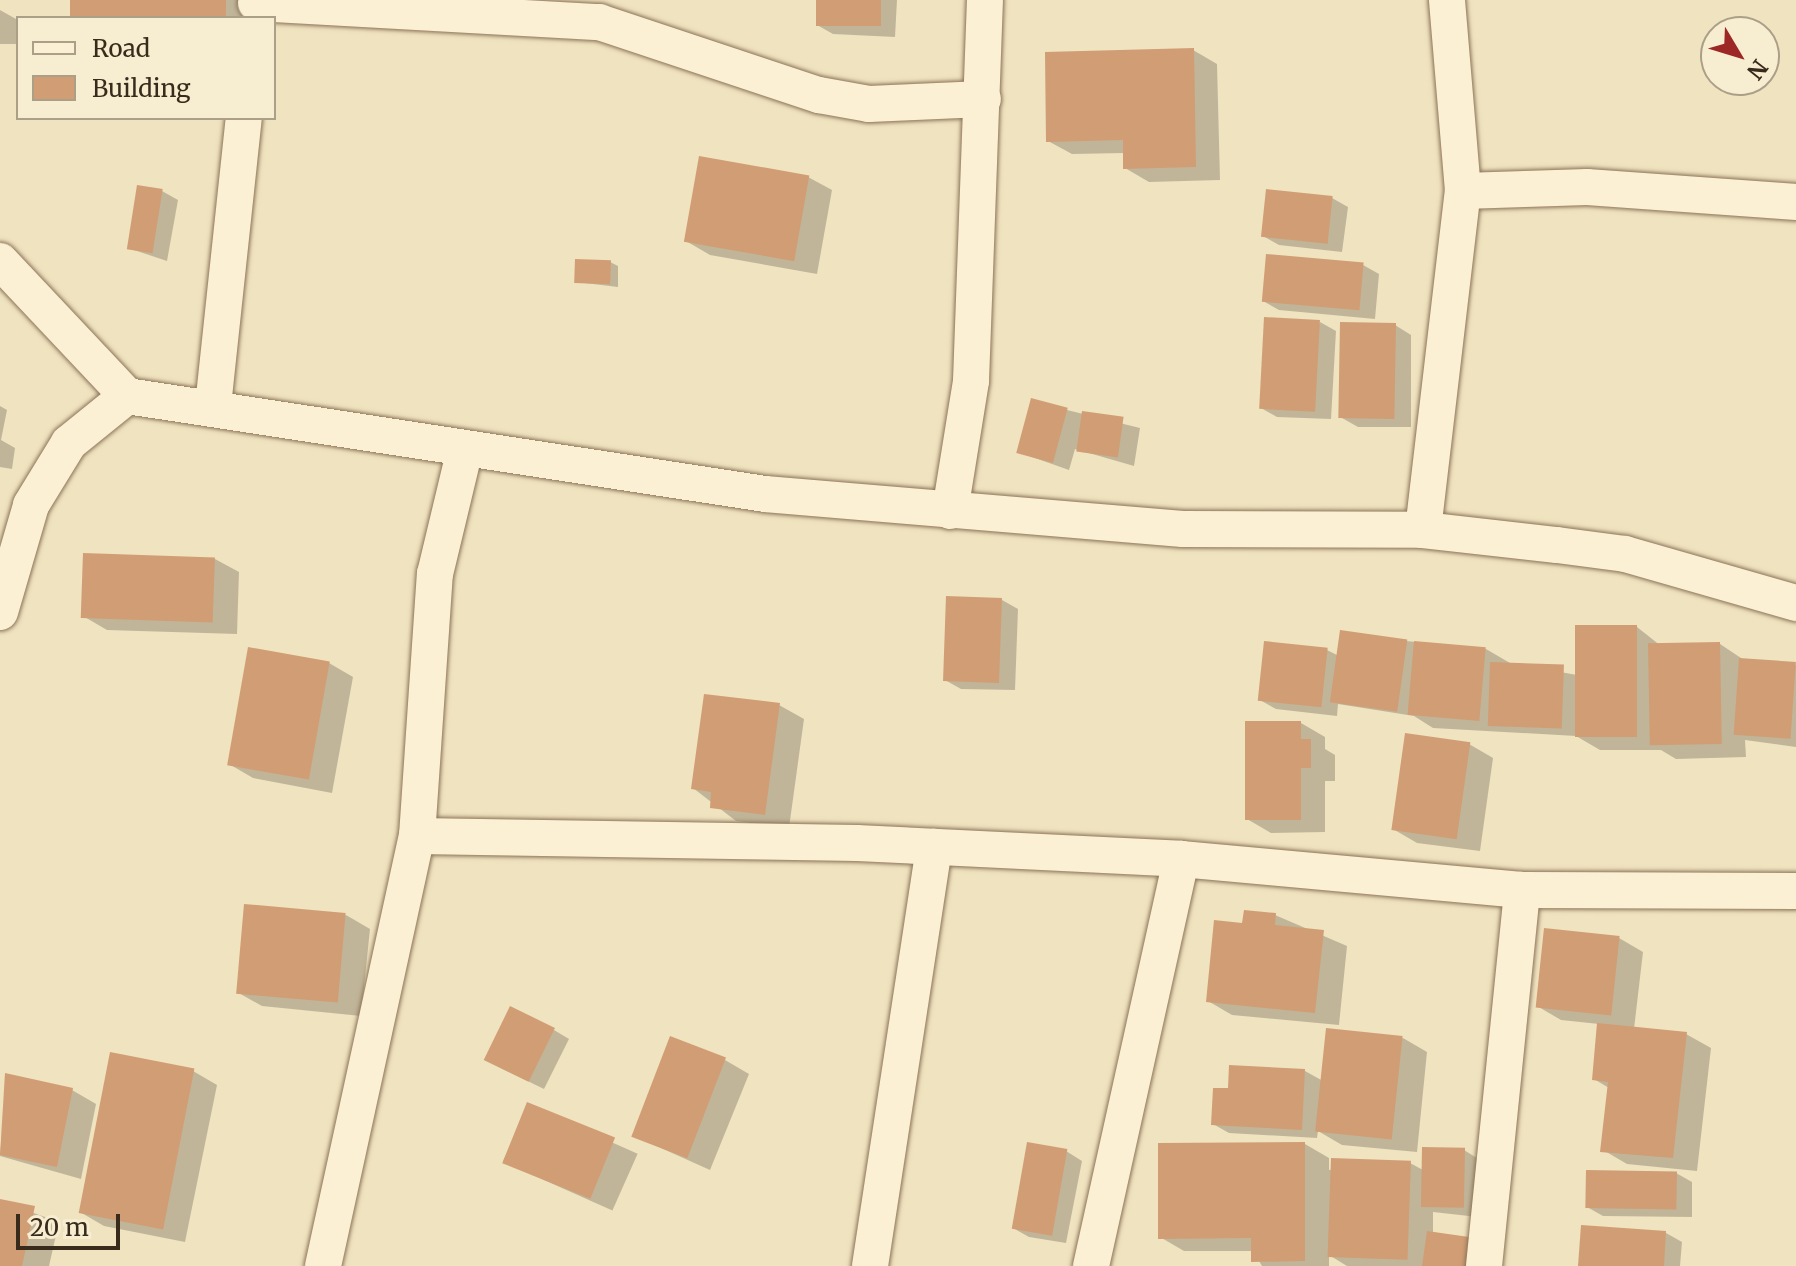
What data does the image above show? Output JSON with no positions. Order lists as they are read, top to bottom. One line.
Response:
{"legend":["Road","Building"],"scale_bar":"20 m","north":"bottom right"}
